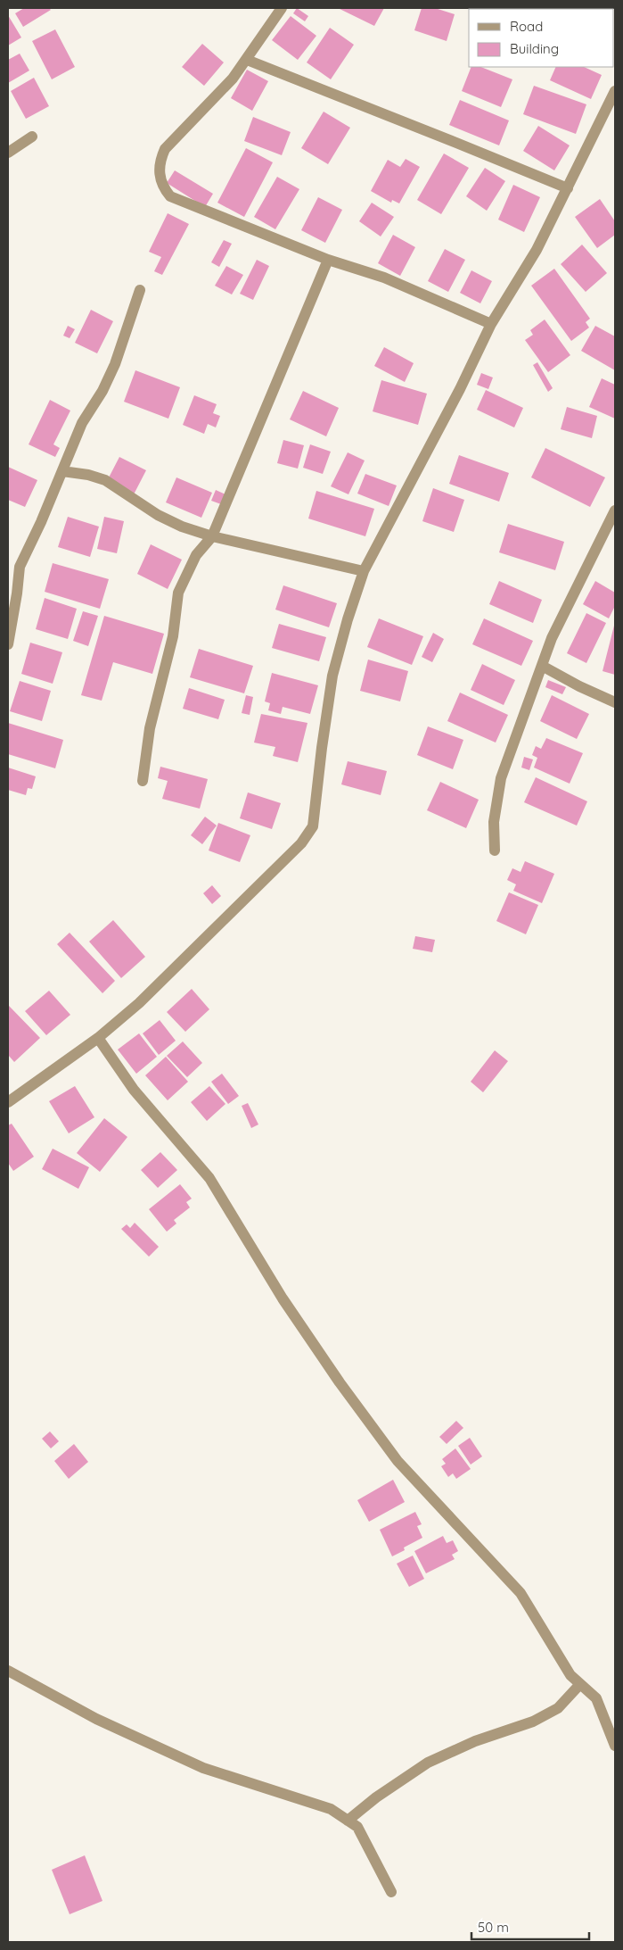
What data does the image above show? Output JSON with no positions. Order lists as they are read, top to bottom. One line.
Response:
{"legend":["Road","Building"],"scale_bar":"50 m"}
